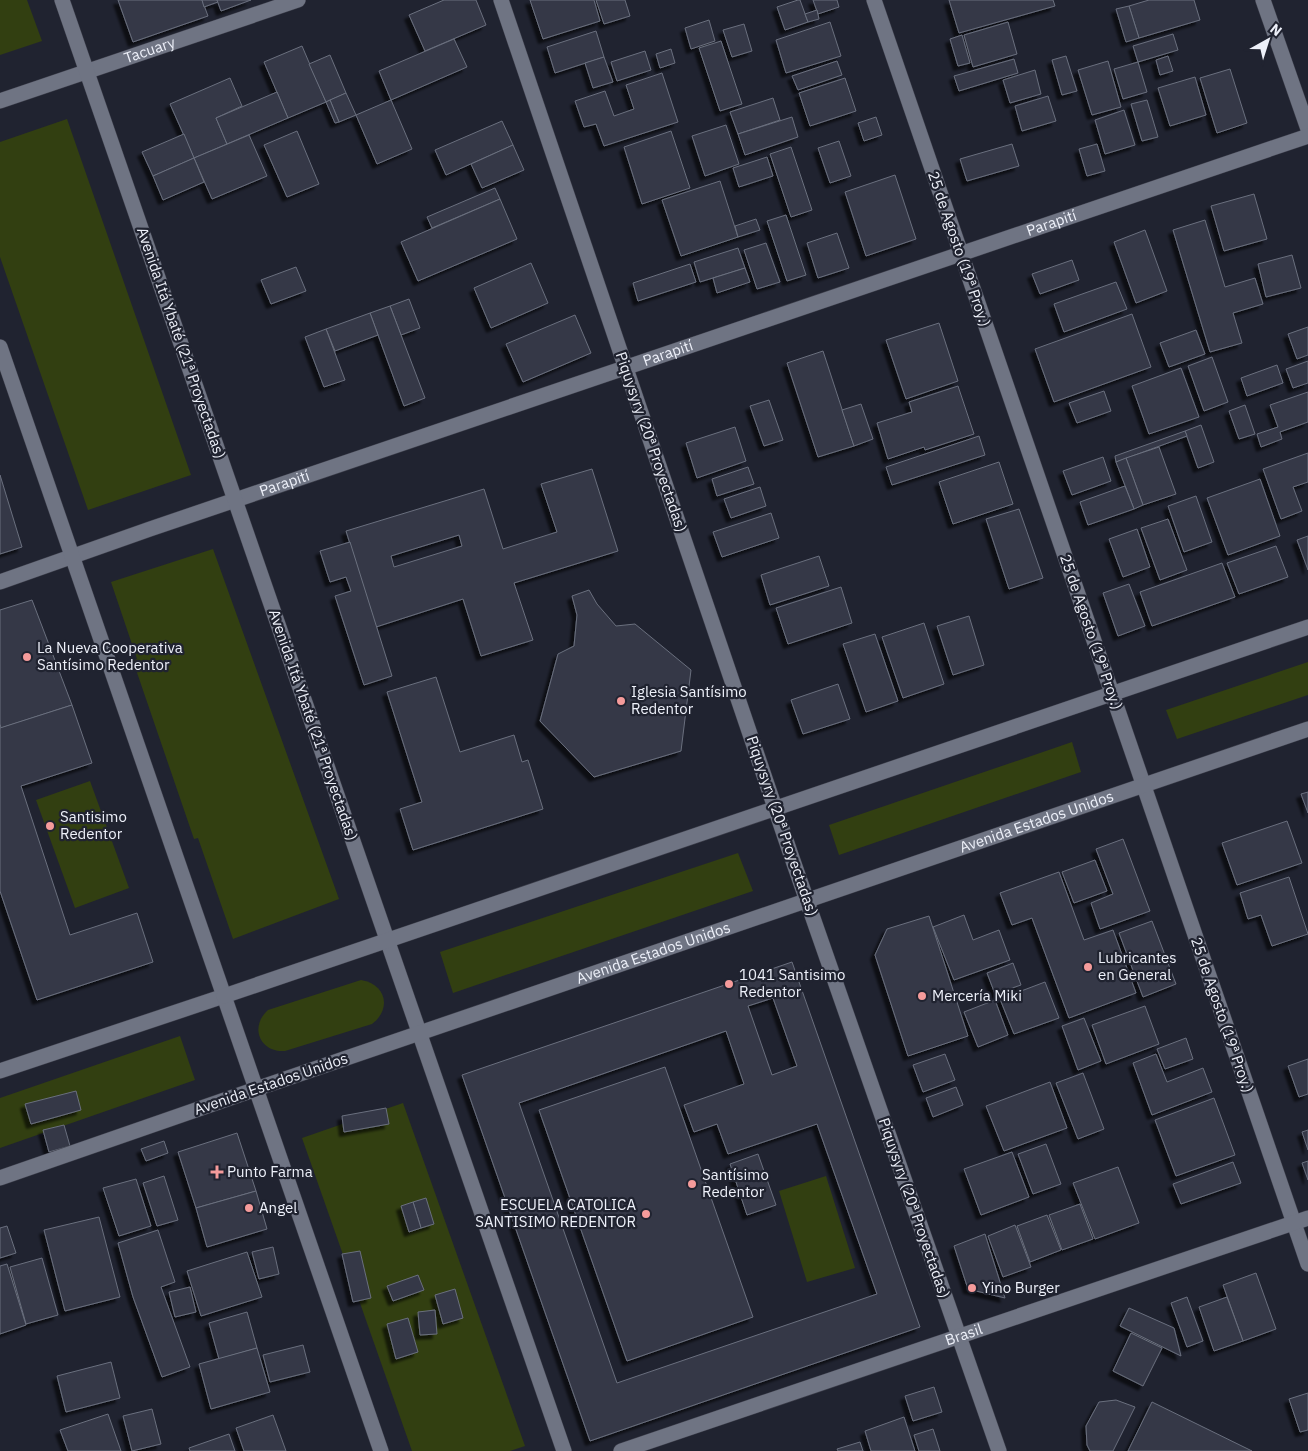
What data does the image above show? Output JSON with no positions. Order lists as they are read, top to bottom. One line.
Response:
{"streets":{"street":["Tacuary","Parapití","25 de Agosto (19ª Proy.)","Avenida Itá Ybaté (21ª Proyectadas)","Piquysyry (20ª Proyectadas)","Avenida Estados Unidos","Brasil"]},"crossings":[["Tacuary","Avenida Itá Ybaté (21ª Proyectadas)"],["Parapití","25 de Agosto (19ª Proy.)"],["Parapití","Avenida Itá Ybaté (21ª Proyectadas)"],["Parapití","Piquysyry (20ª Proyectadas)"],["25 de Agosto (19ª Proy.)","Avenida Estados Unidos"],["25 de Agosto (19ª Proy.)","Brasil"],["Avenida Itá Ybaté (21ª Proyectadas)","Avenida Estados Unidos"],["Piquysyry (20ª Proyectadas)","Avenida Estados Unidos"],["Piquysyry (20ª Proyectadas)","Brasil"]],"places":{"other":["La Nueva Cooperativa Santísimo Redentor","Iglesia Santísimo Redentor","Santisimo Redentor","Lubricantes en General","1041 Santisimo Redentor","Mercería Miki","Santísimo Redentor","Angel","ESCUELA CATOLICA SANTISIMO REDENTOR","Yino Burger"],"health":["Punto Farma"]},"north":"top right"}
